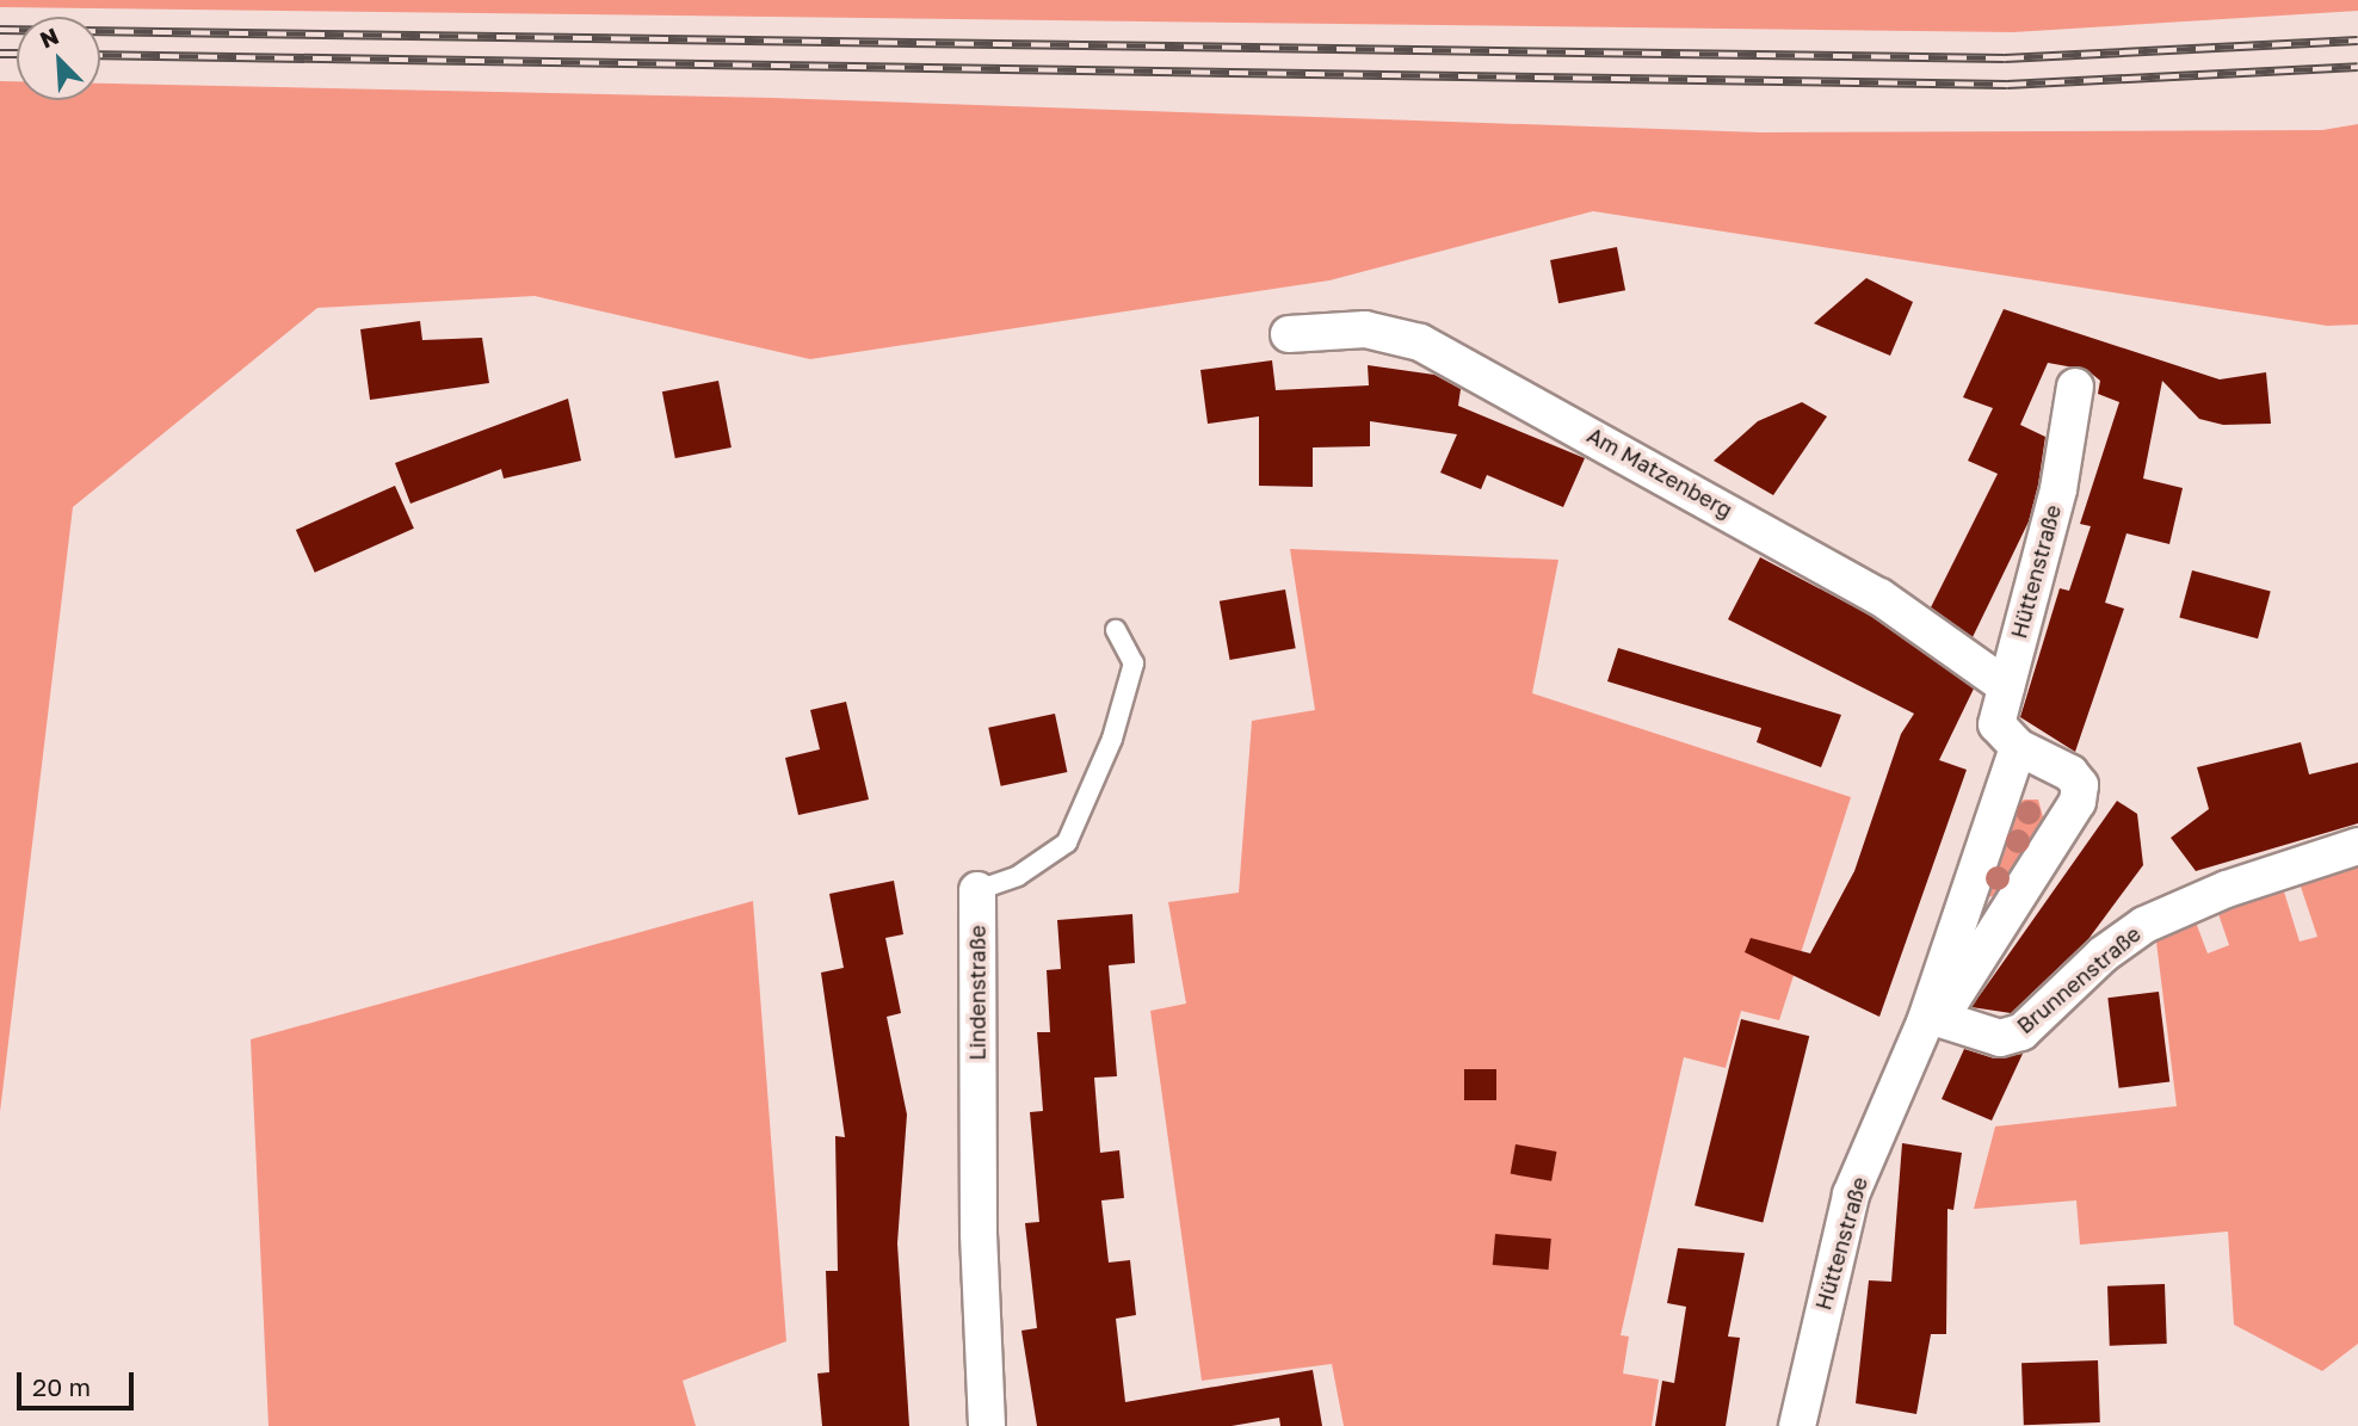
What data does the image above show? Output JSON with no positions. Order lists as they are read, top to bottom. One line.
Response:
{"streets":{"street":["Am Matzenberg","Hüttenstraße","Brunnenstraße","Lindenstraße"]},"crossings":[["Am Matzenberg","Hüttenstraße"],["Hüttenstraße","Brunnenstraße"]],"scale_bar":"20 m","north":"top left"}
